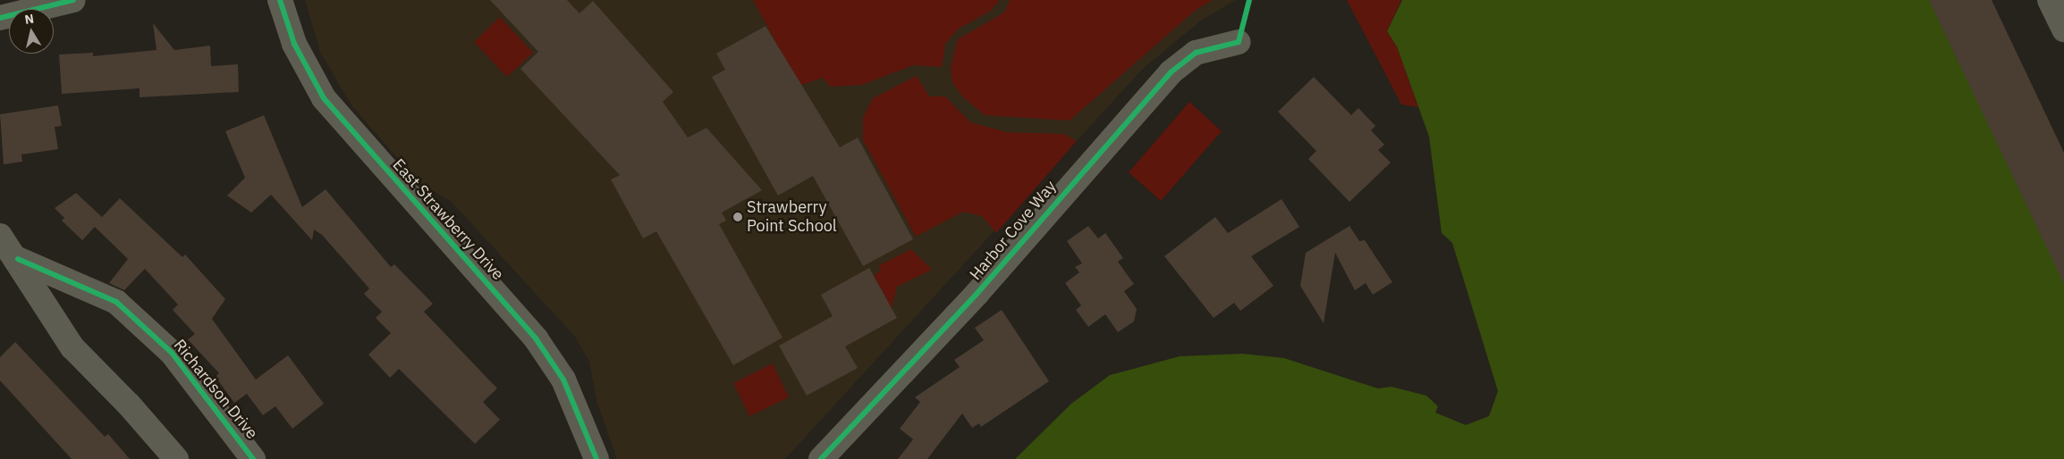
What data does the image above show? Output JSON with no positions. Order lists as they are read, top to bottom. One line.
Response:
{"streets":{"street":["East Strawberry Drive","Harbor Cove Way","Richardson Drive"]},"places":["Strawberry Point School"],"north":"top"}
